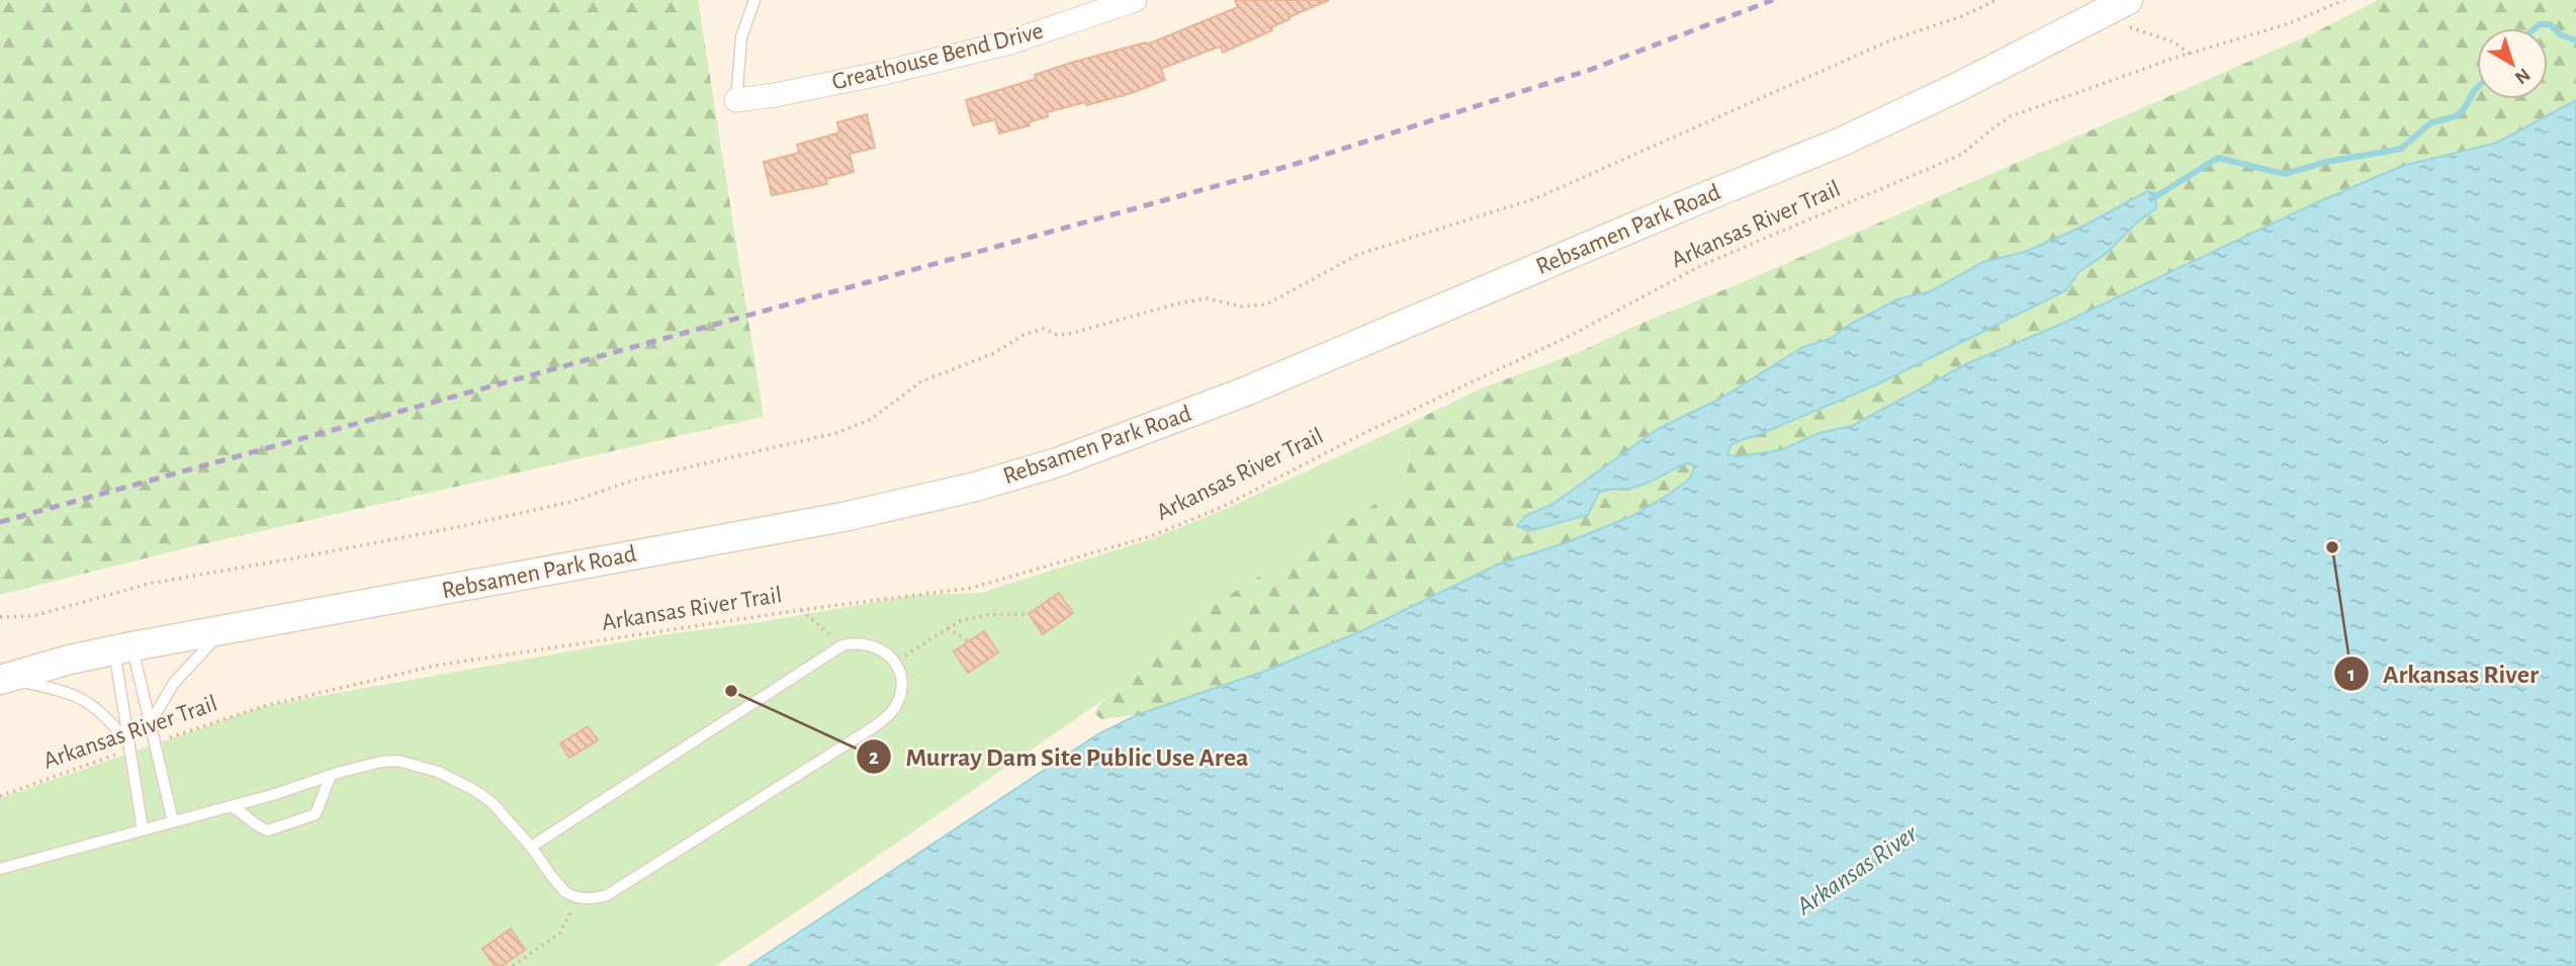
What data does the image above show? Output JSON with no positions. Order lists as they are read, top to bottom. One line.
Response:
{"streets":{"street":["Greathouse Bend Drive","Rebsamen Park Road"],"path":["Arkansas River Trail"]},"water":["Arkansas River"],"places":["Arkansas River","Murray Dam Site Public Use Area"],"north":"bottom right"}
